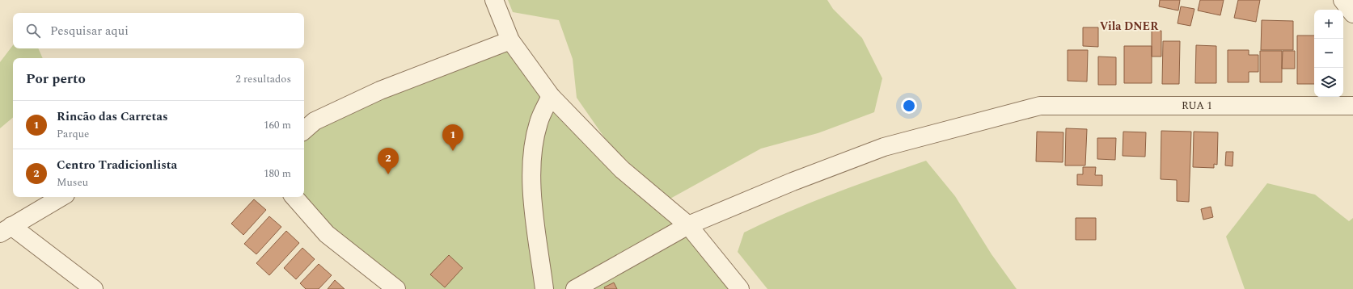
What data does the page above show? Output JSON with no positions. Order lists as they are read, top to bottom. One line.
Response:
{"streets":{"street":["RUA 1"]},"districts":["Vila DNER"],"page":{"map_buttons":["+","−"],"search":"Pesquisar aqui","heading":["Por perto","2 resultados"],"list":[{"mark":"1","name":"Rincão das Carretas","note":"Parque","value":"160 m"},{"mark":"2","name":"Centro Tradicionlista","note":"Museu","value":"180 m"}],"pins":["1","2"]}}
